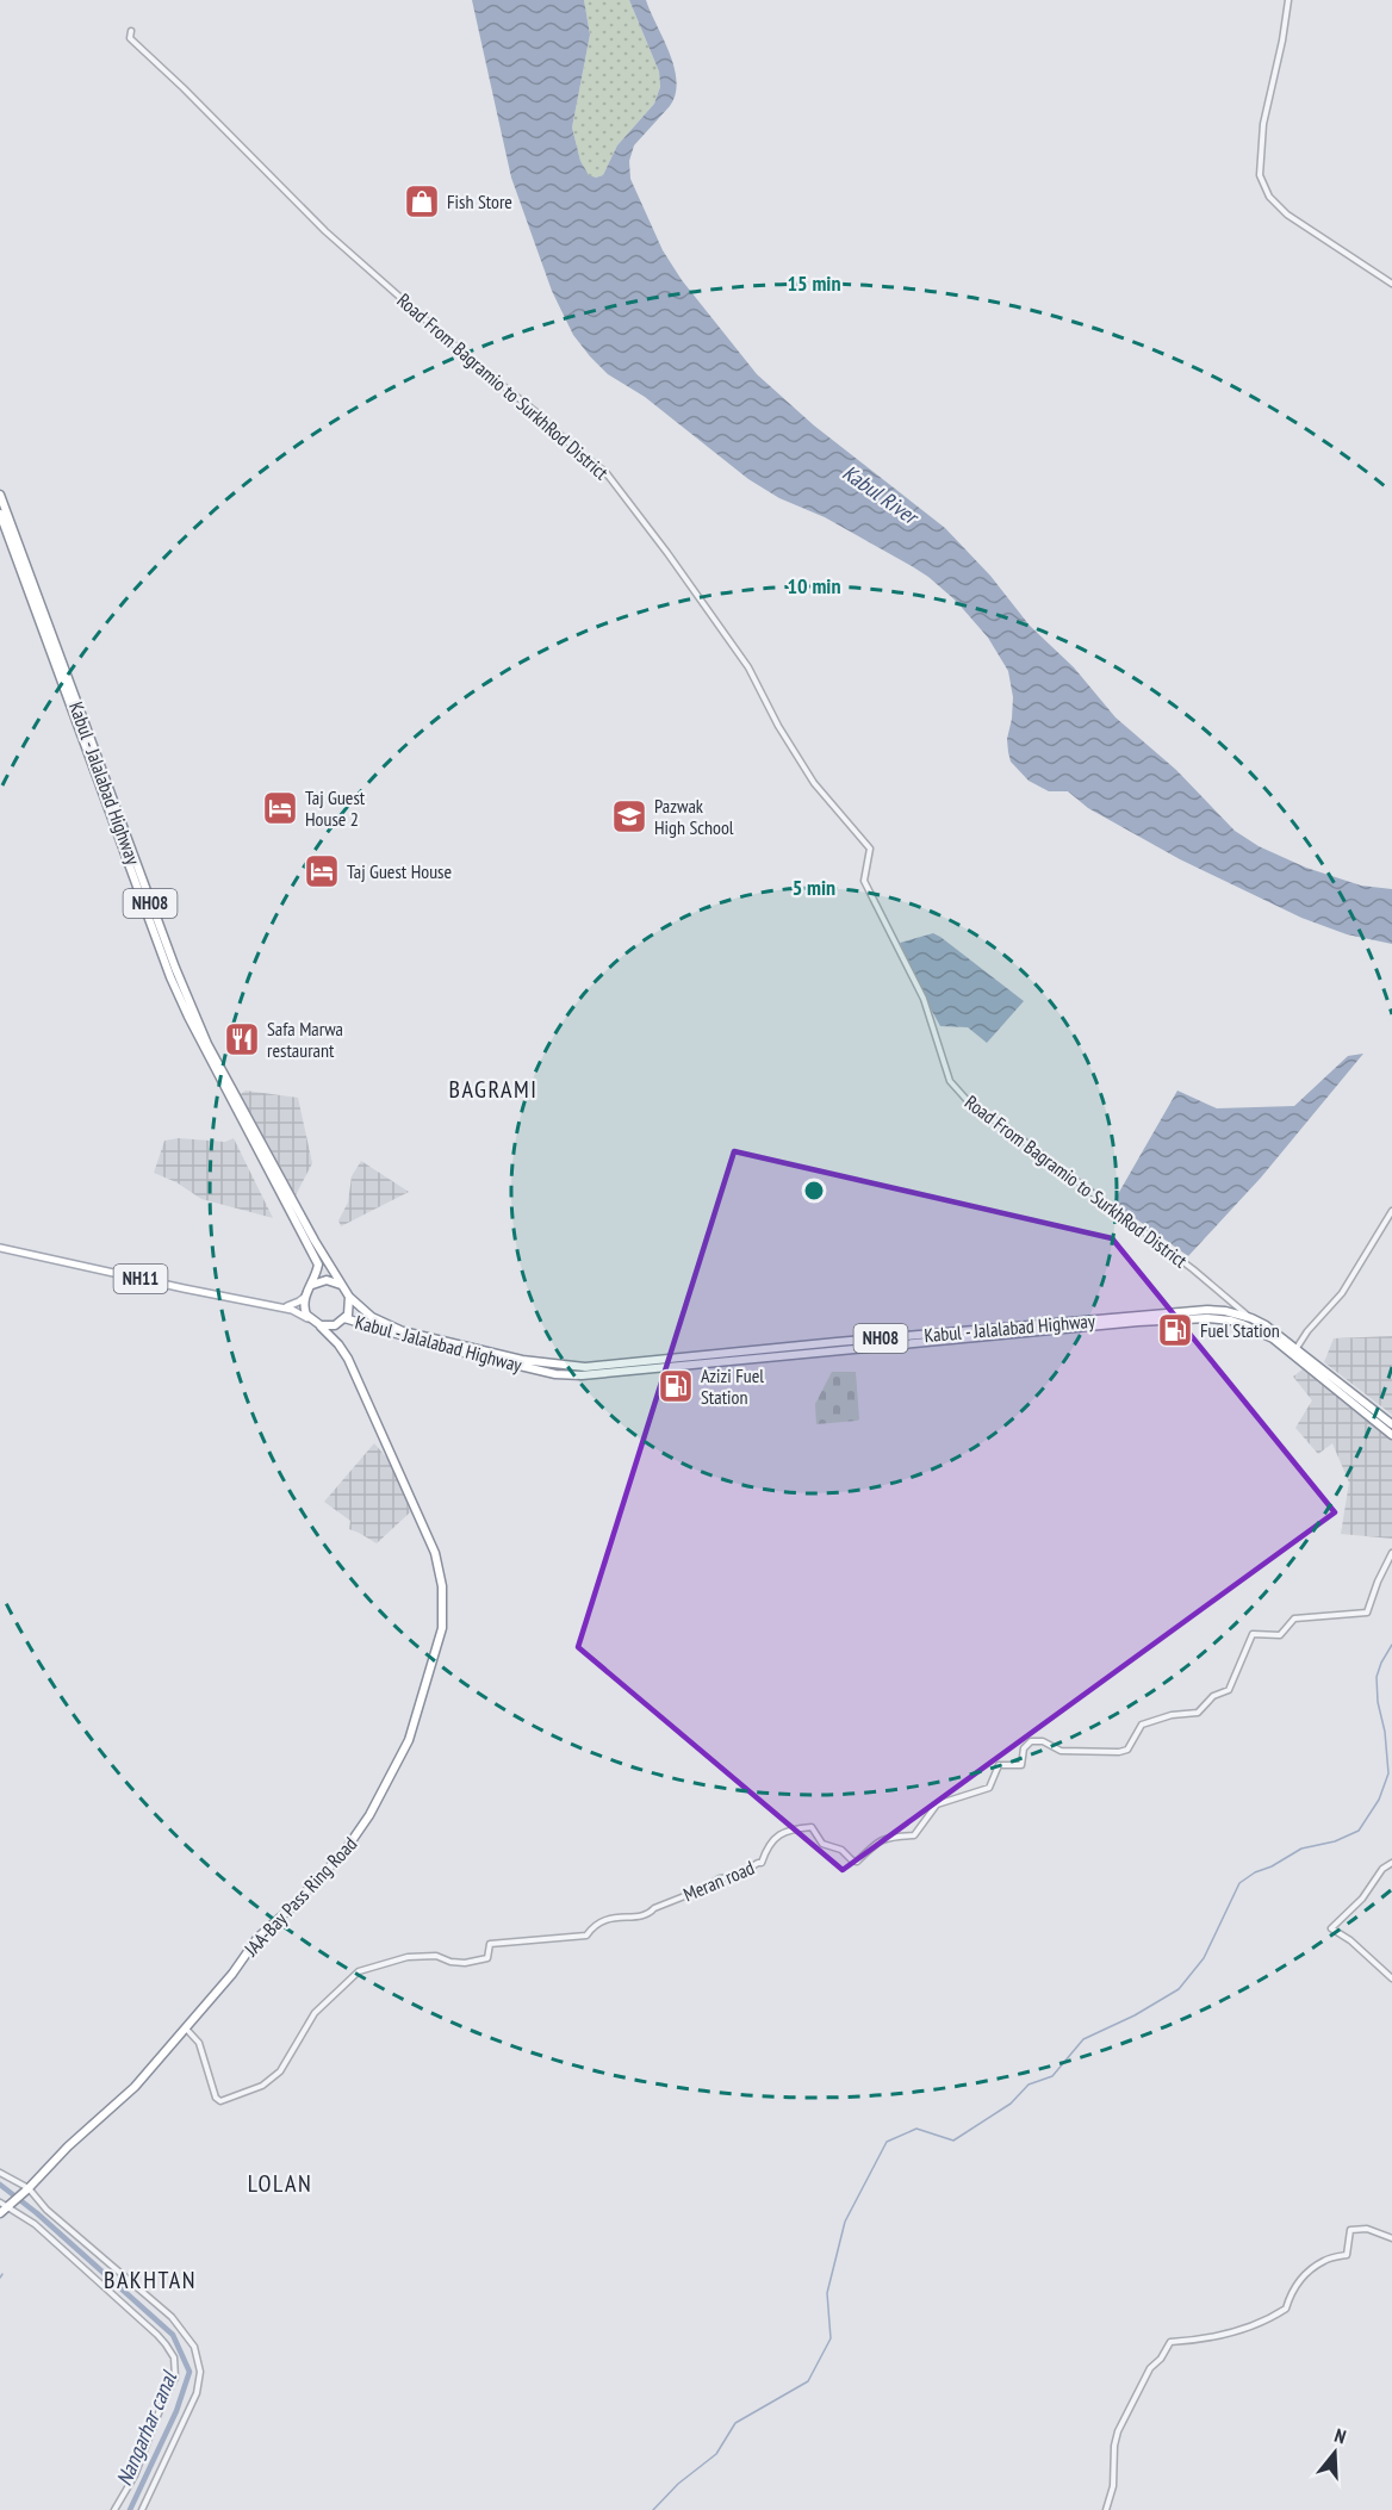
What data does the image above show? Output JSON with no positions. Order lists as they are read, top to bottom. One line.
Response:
{"streets":{"highway":["Kabul - Jalalabad Highway","NH08","JAA-Bay Pass Ring Road"],"main road":["NH11"],"street":["Road From Bagramio to SurkhRod District","Meran road"]},"crossings":[["Road From Bagramio to SurkhRod District","Kabul - Jalalabad Highway"],["Kabul - Jalalabad Highway","NH11"],["Kabul - Jalalabad Highway","JAA-Bay Pass Ring Road"],["NH11","JAA-Bay Pass Ring Road"],["Meran road","JAA-Bay Pass Ring Road"]],"districts":["BAGRAMI","LOLAN","BAKHTAN"],"water":["Kabul River","Nangarhar canal"],"places":{"shop":["Fish Store"],"hotel":["Taj Guest House 2","Taj Guest House"],"school or university":["Pazwak High School"],"restaurant":["Safa Marwa restaurant"],"fuel station":["Fuel Station","Azizi Fuel Station"]},"north":"top","rings":["15 min","10 min","5 min"]}
